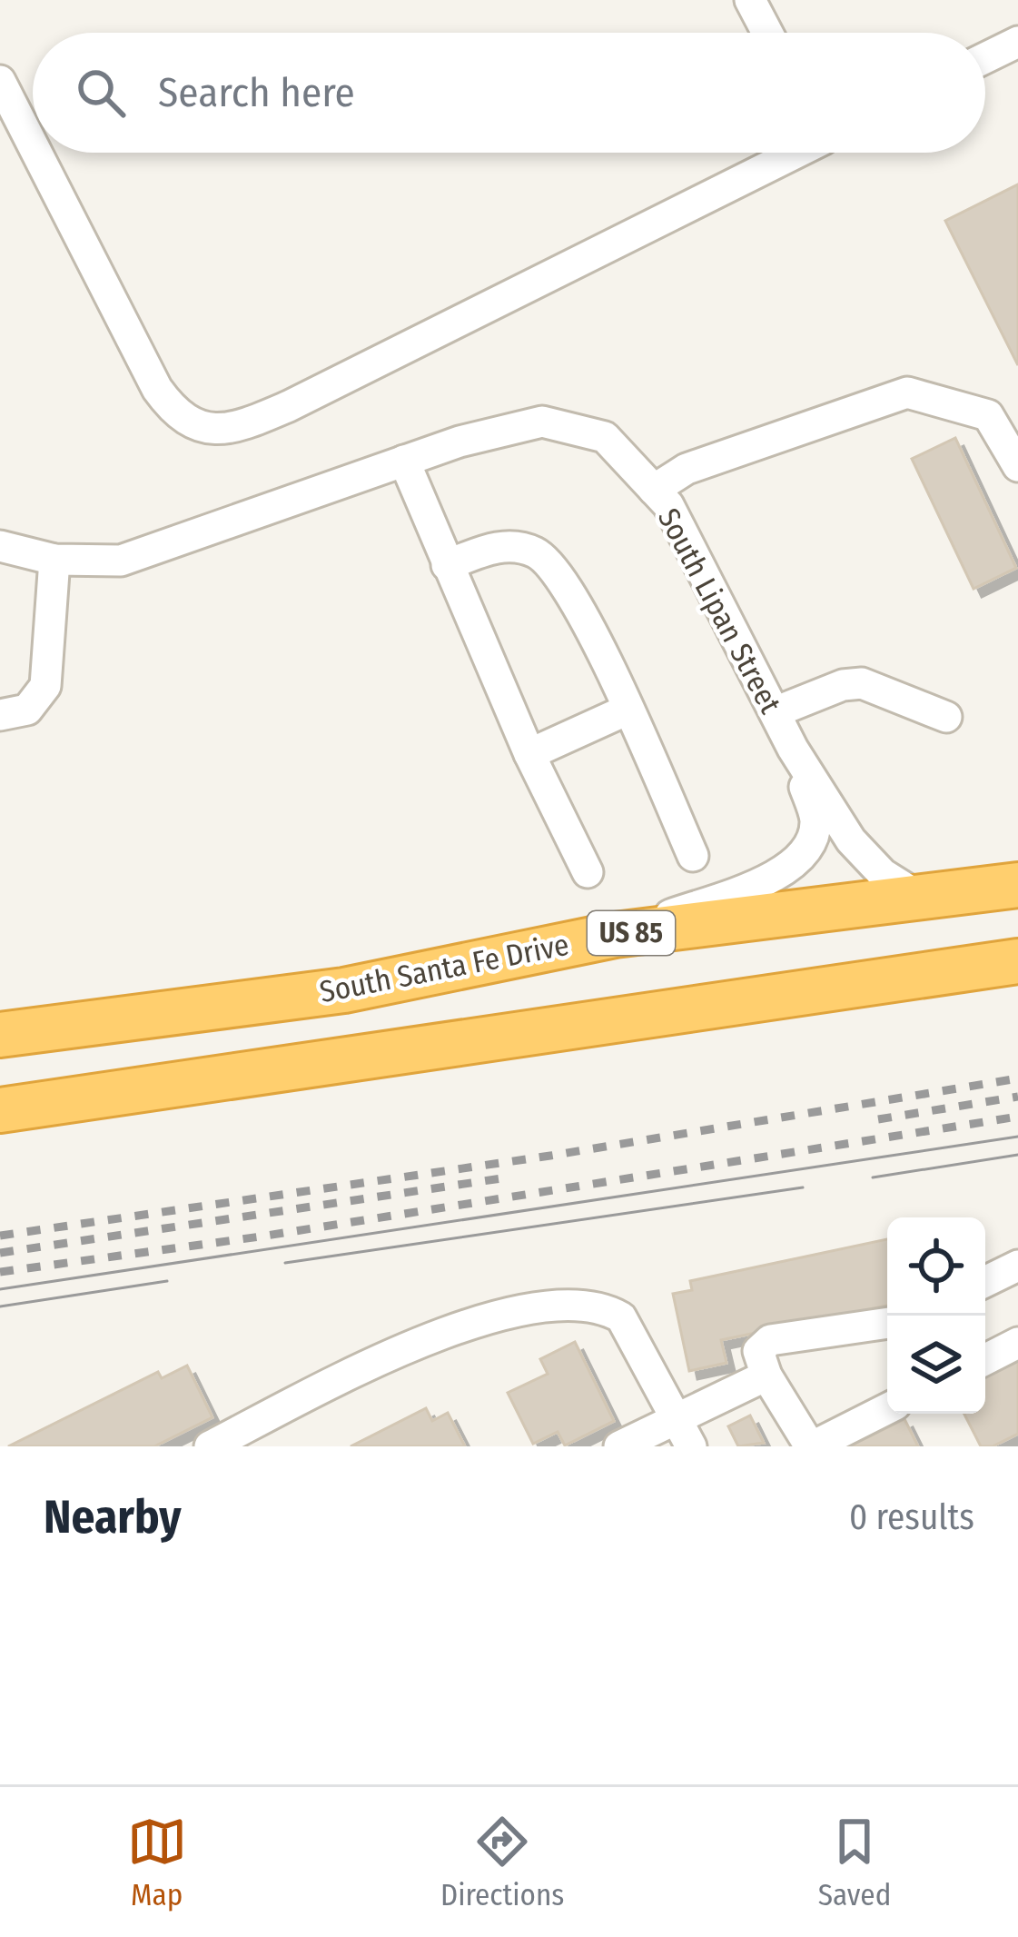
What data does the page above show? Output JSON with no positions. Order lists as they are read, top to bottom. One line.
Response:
{"streets":{"highway":["US 85","South Santa Fe Drive"],"street":["South Lipan Street"]},"crossings":[["South Lipan Street","South Santa Fe Drive"]],"page":{"search":"Search here","heading":["Nearby","0 results"],"nav":["Map","Directions","Saved"]}}
